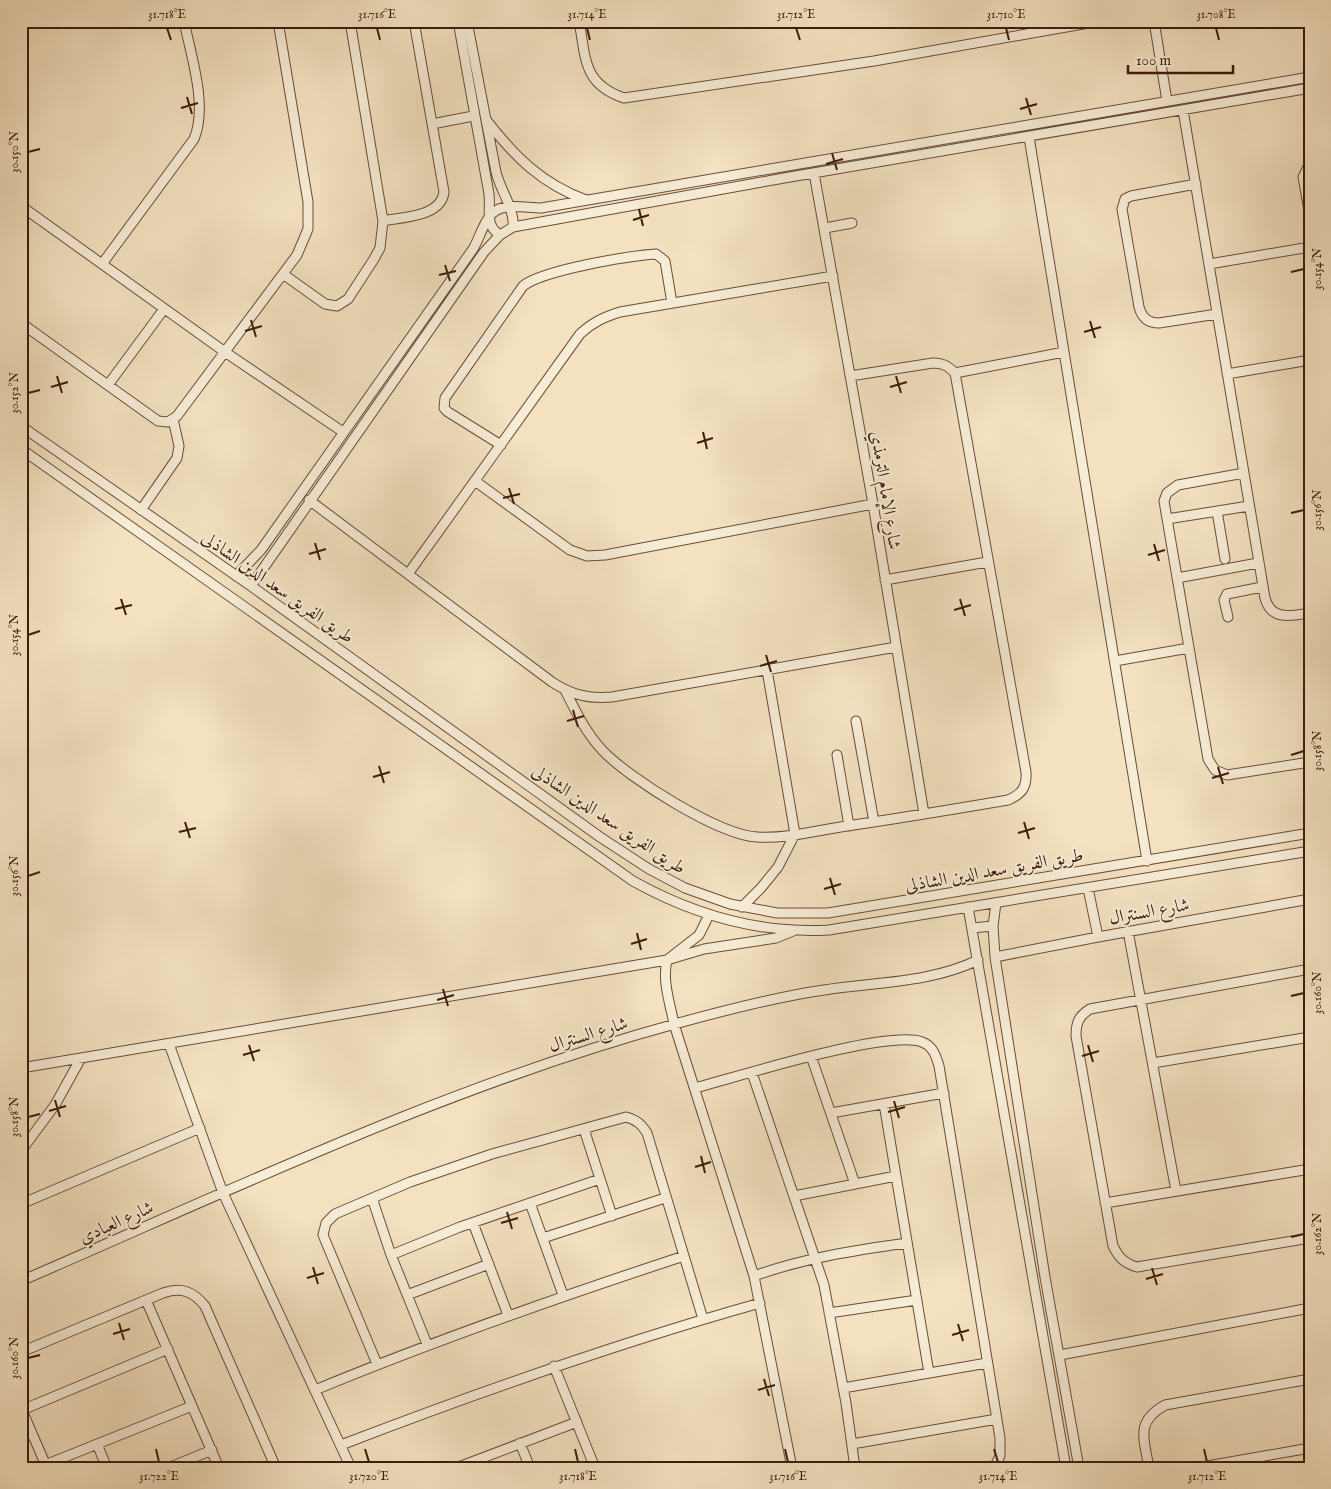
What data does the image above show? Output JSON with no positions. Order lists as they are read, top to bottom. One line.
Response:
{"streets":{"street":["شارع الإمام الترمذي","طريق الفريق سعد الدين الشاذلى","شارع السنترال","شارع العبادي"]},"crossings":[["شارع السنترال","شارع العبادي"]],"scale_bar":"100 m","coordinates":["31.718°E","31.716°E","31.714°E","31.712°E","31.710°E","31.708°E","30.150°N","30.154°N","30.152°N","30.156°N","30.158°N","30.160°N","30.162°N","31.722°E","31.720°E"]}
